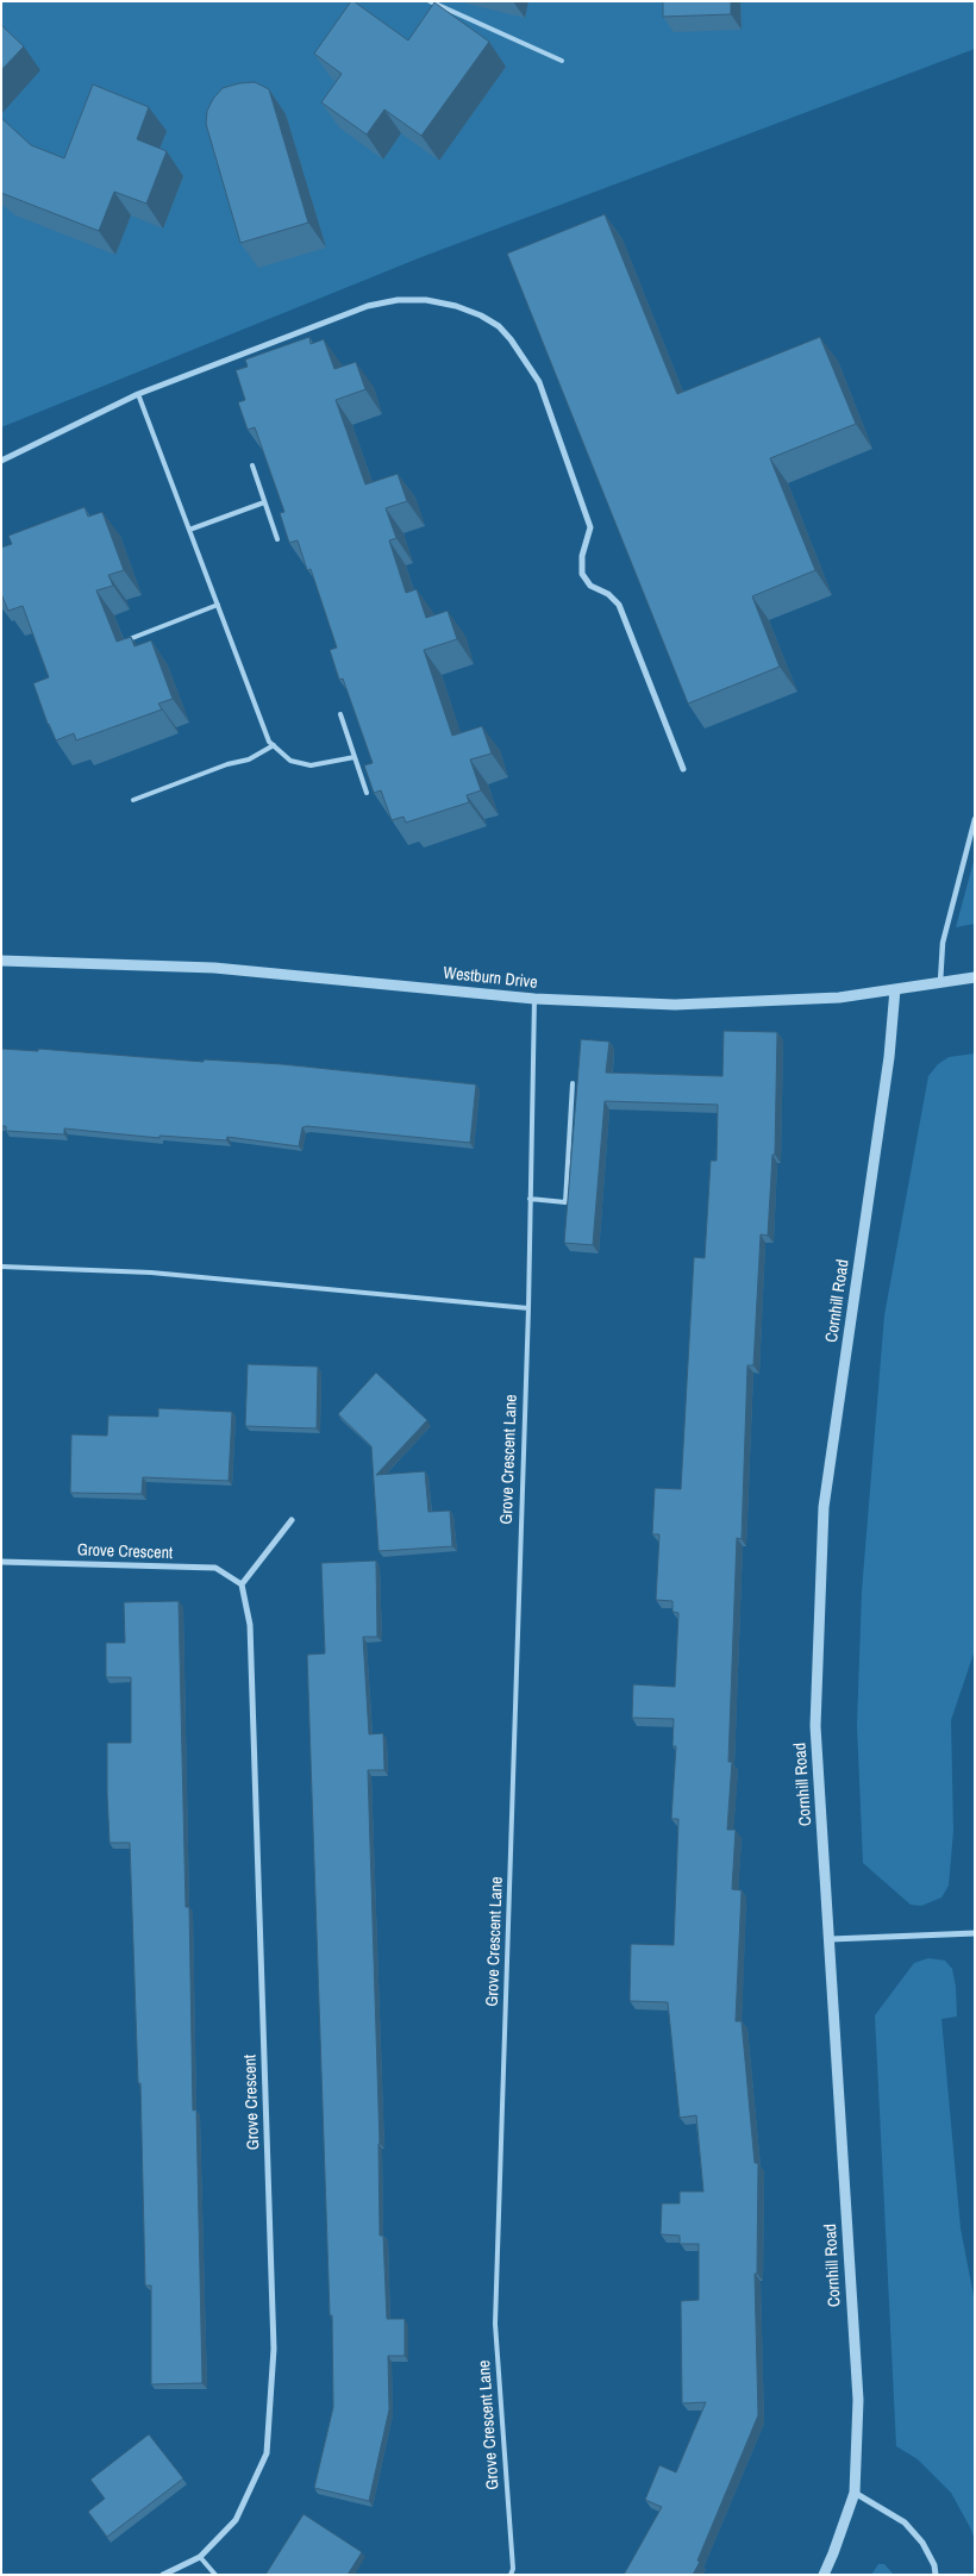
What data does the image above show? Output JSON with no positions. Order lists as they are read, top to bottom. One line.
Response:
{"streets":{"street":["Westburn Drive","Cornhill Road","Grove Crescent"],"lane":["Grove Crescent Lane"]},"crossings":[["Westburn Drive","Cornhill Road"],["Westburn Drive","Grove Crescent Lane"]]}
